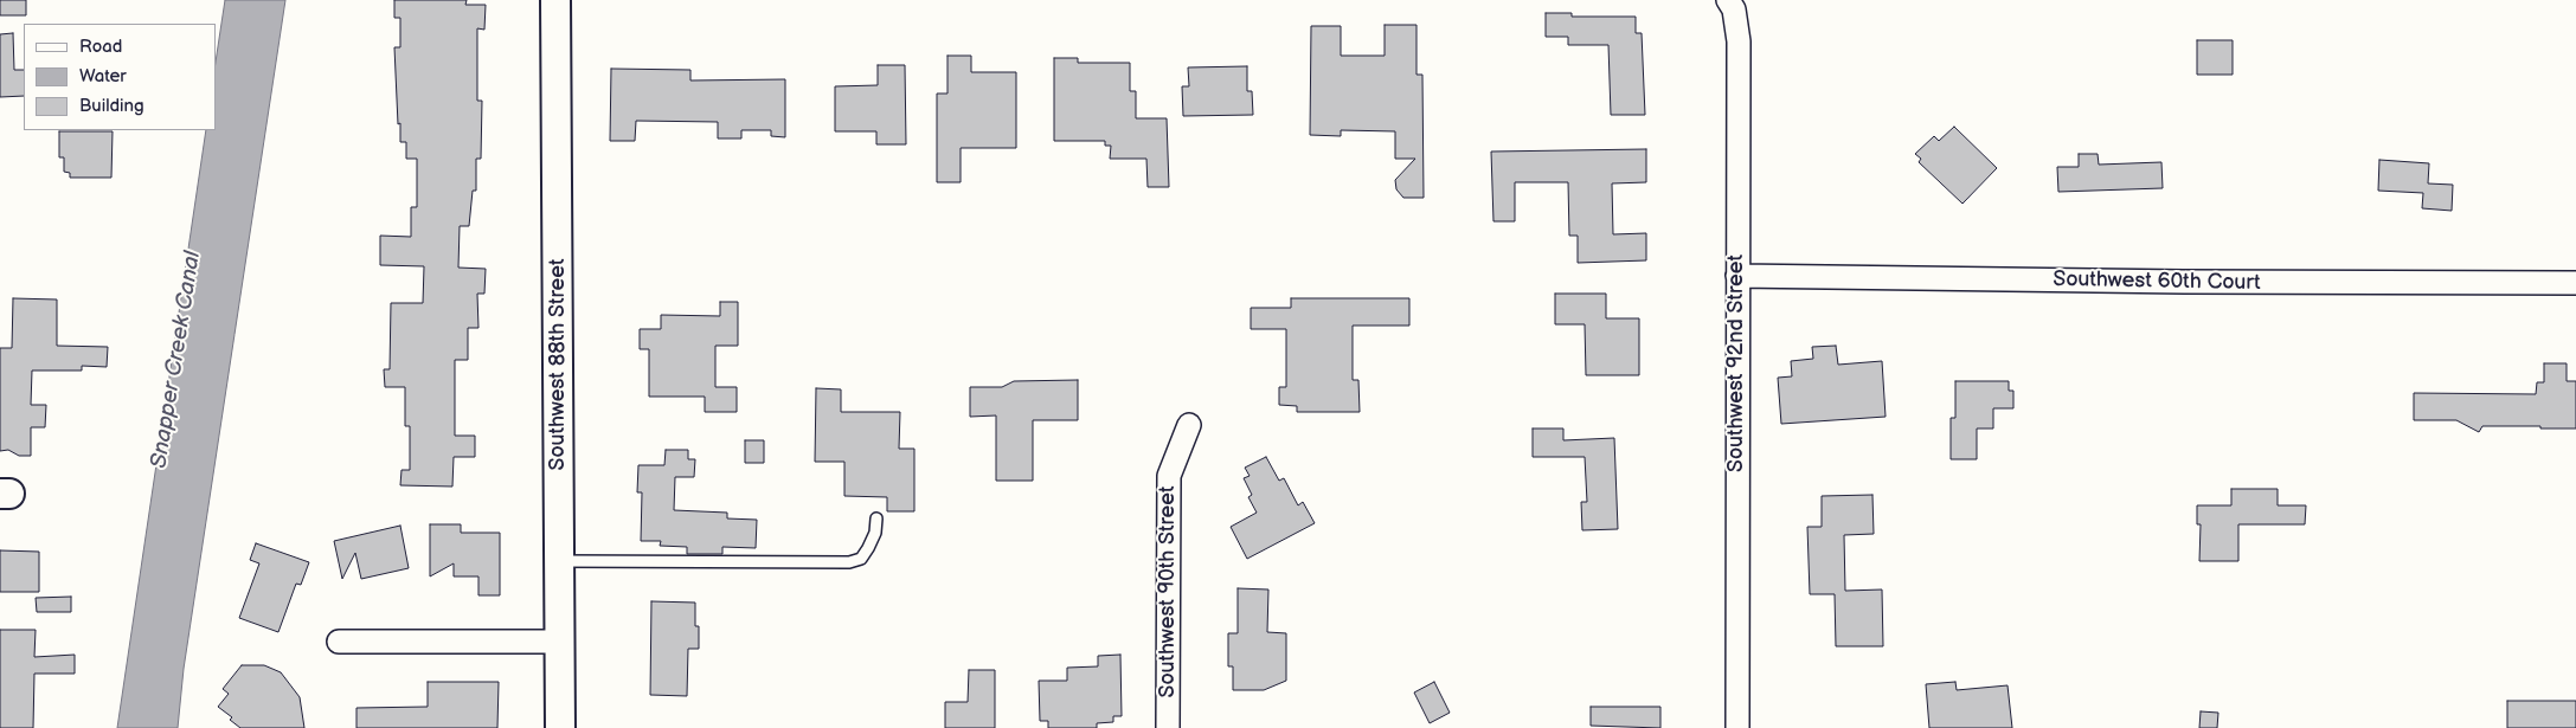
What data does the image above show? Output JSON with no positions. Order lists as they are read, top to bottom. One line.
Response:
{"streets":{"street":["Southwest 60th Court","Southwest 92nd Street","Southwest 88th Street","Southwest 90th Street"]},"crossings":[["Southwest 60th Court","Southwest 92nd Street"]],"water":["Snapper Creek Canal"],"legend":["Road","Water","Building"]}
